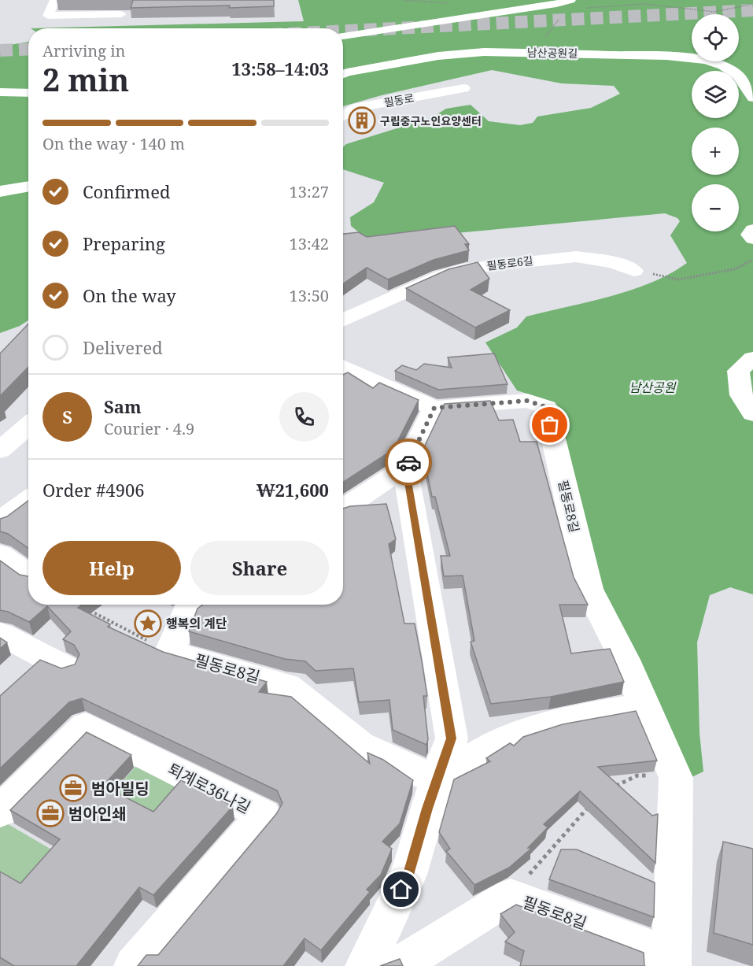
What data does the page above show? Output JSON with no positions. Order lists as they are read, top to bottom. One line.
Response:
{"streets":{"street":["남산공원길","필동로","필동로6길","필동로8길","퇴계로36나길"]},"parks":["남산공원"],"places":{"building":["구립중구노인요양센터"],"place":["행복의 계단"],"office":["범아빌딩","범아인쇄"]},"page":{"map_buttons":["+","−"],"heading":["2 min","Arriving in","13:58–14:03"],"panel":["Sam","Courier · 4.9","Order #4906","₩21,600"],"bar":"On the way · 140 m","list":[["Confirmed","13:27"],["Preparing","13:42"],["On the way","13:50"],"Delivered"],"round":"S","buttons":["Help","Share"]}}
